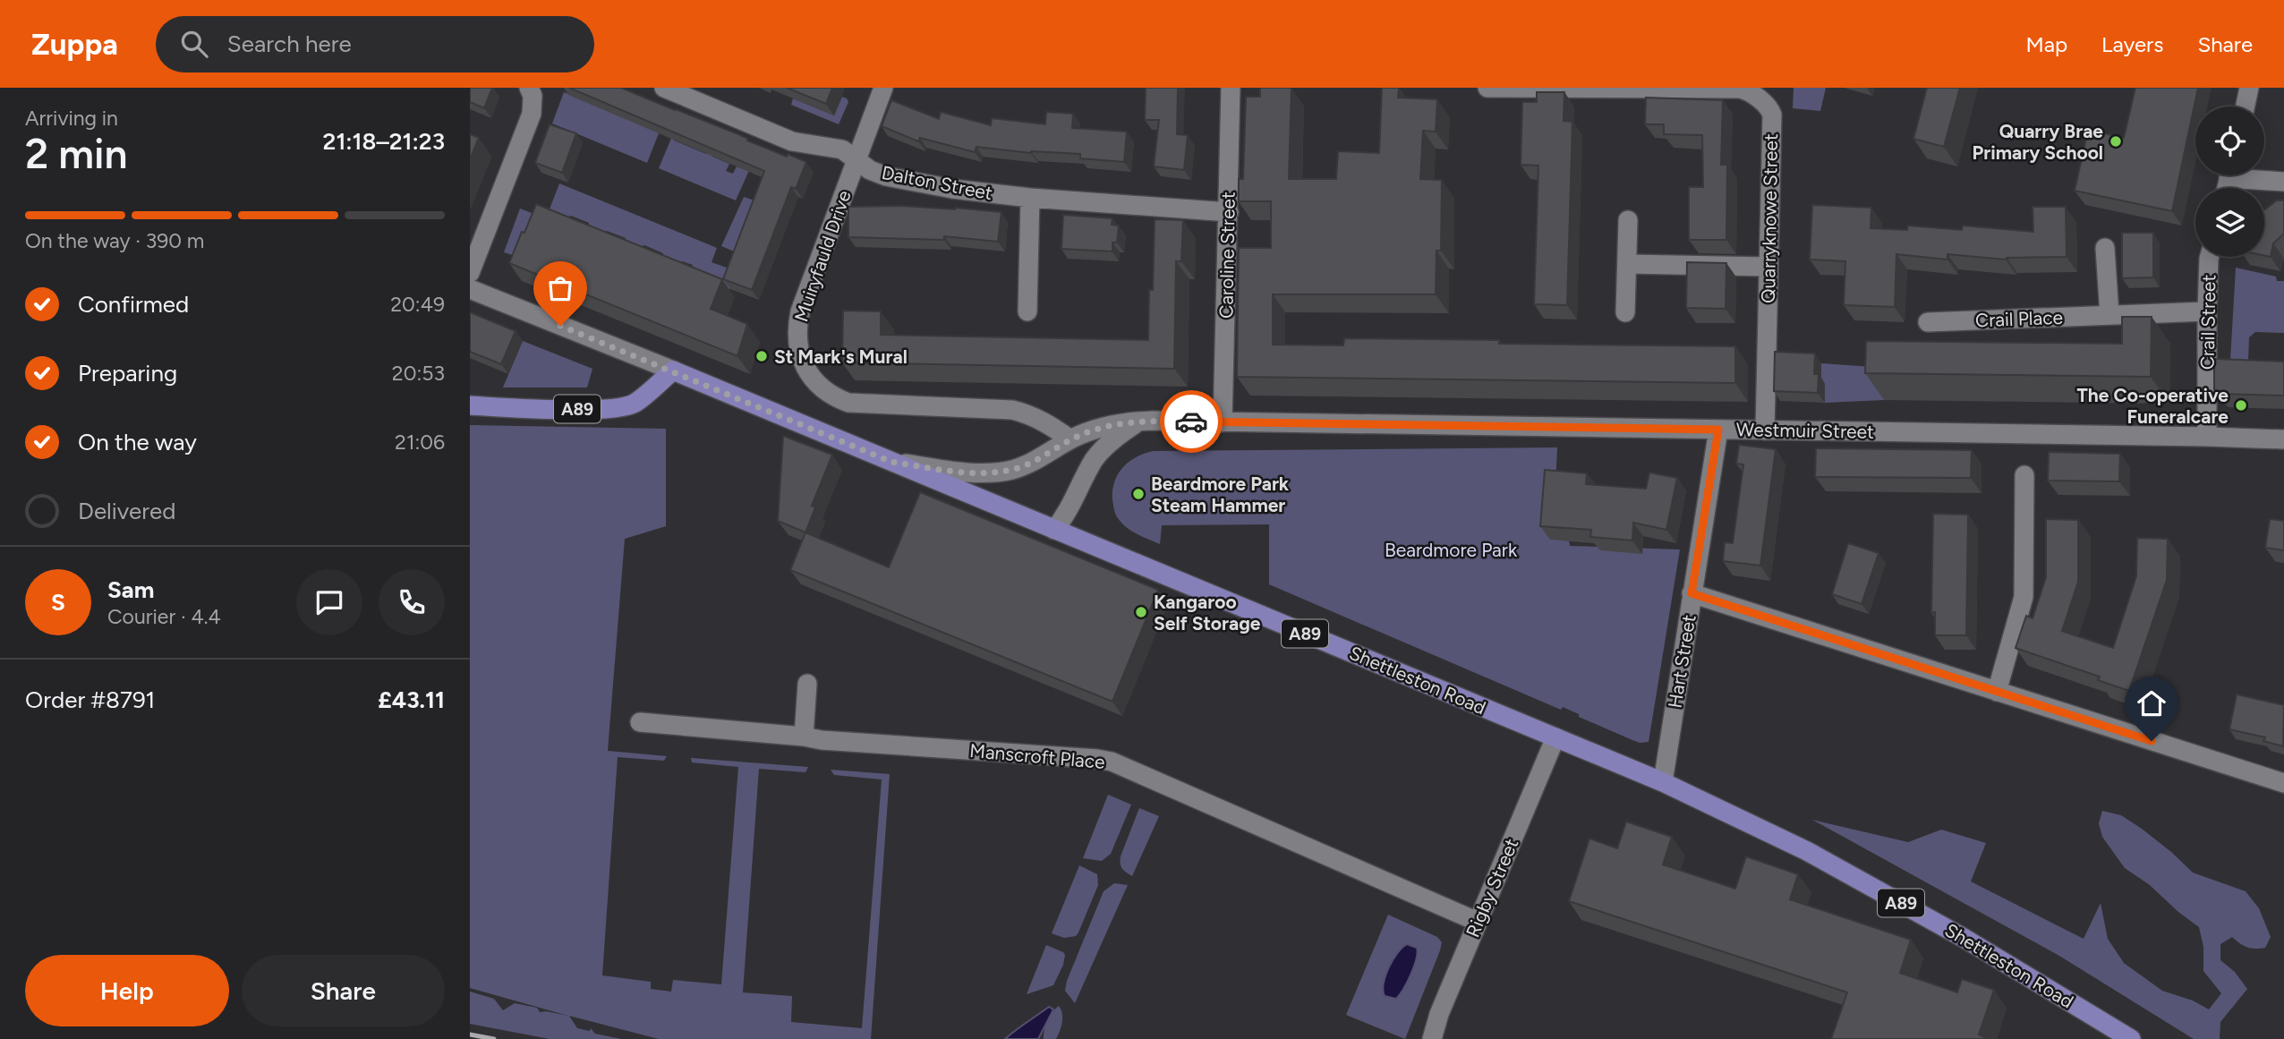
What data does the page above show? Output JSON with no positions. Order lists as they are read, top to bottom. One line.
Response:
{"streets":{"main road":["A89","Shettleston Road"],"street":["Dalton Street","Quarryknowe Street","Caroline Street","Muiryfauld Drive","Crail Place","Crail Street","Westmuir Street","Hart Street","Manscroft Place","Rigby Street"]},"crossings":[["Dalton Street","Caroline Street"],["Dalton Street","Muiryfauld Drive"],["Quarryknowe Street","Westmuir Street"],["Caroline Street","Westmuir Street"],["Muiryfauld Drive","Westmuir Street"],["Crail Place","Crail Street"],["Crail Street","Westmuir Street"],["A89","Shettleston Road"],["Westmuir Street","Hart Street"],["Westmuir Street","Shettleston Road"],["Hart Street","Shettleston Road"],["Shettleston Road","Rigby Street"],["Manscroft Place","Rigby Street"]],"parks":["Beardmore Park"],"places":["Quarry Brae Primary School","St Mark's Mural","The Co-operative Funeralcare","Beardmore Park Steam Hammer","Kangaroo Self Storage"],"page":{"header":"Zuppa","search":"Search here","nav":["Map","Layers","Share"],"heading":["2 min","Arriving in","21:18–21:23"],"panel":["Sam","Courier · 4.4","Order #8791","£43.11"],"bar":"On the way · 390 m","list":[["Confirmed","20:49"],["Preparing","20:53"],["On the way","21:06"],"Delivered"],"round":"S","buttons":["Help","Share"]}}
